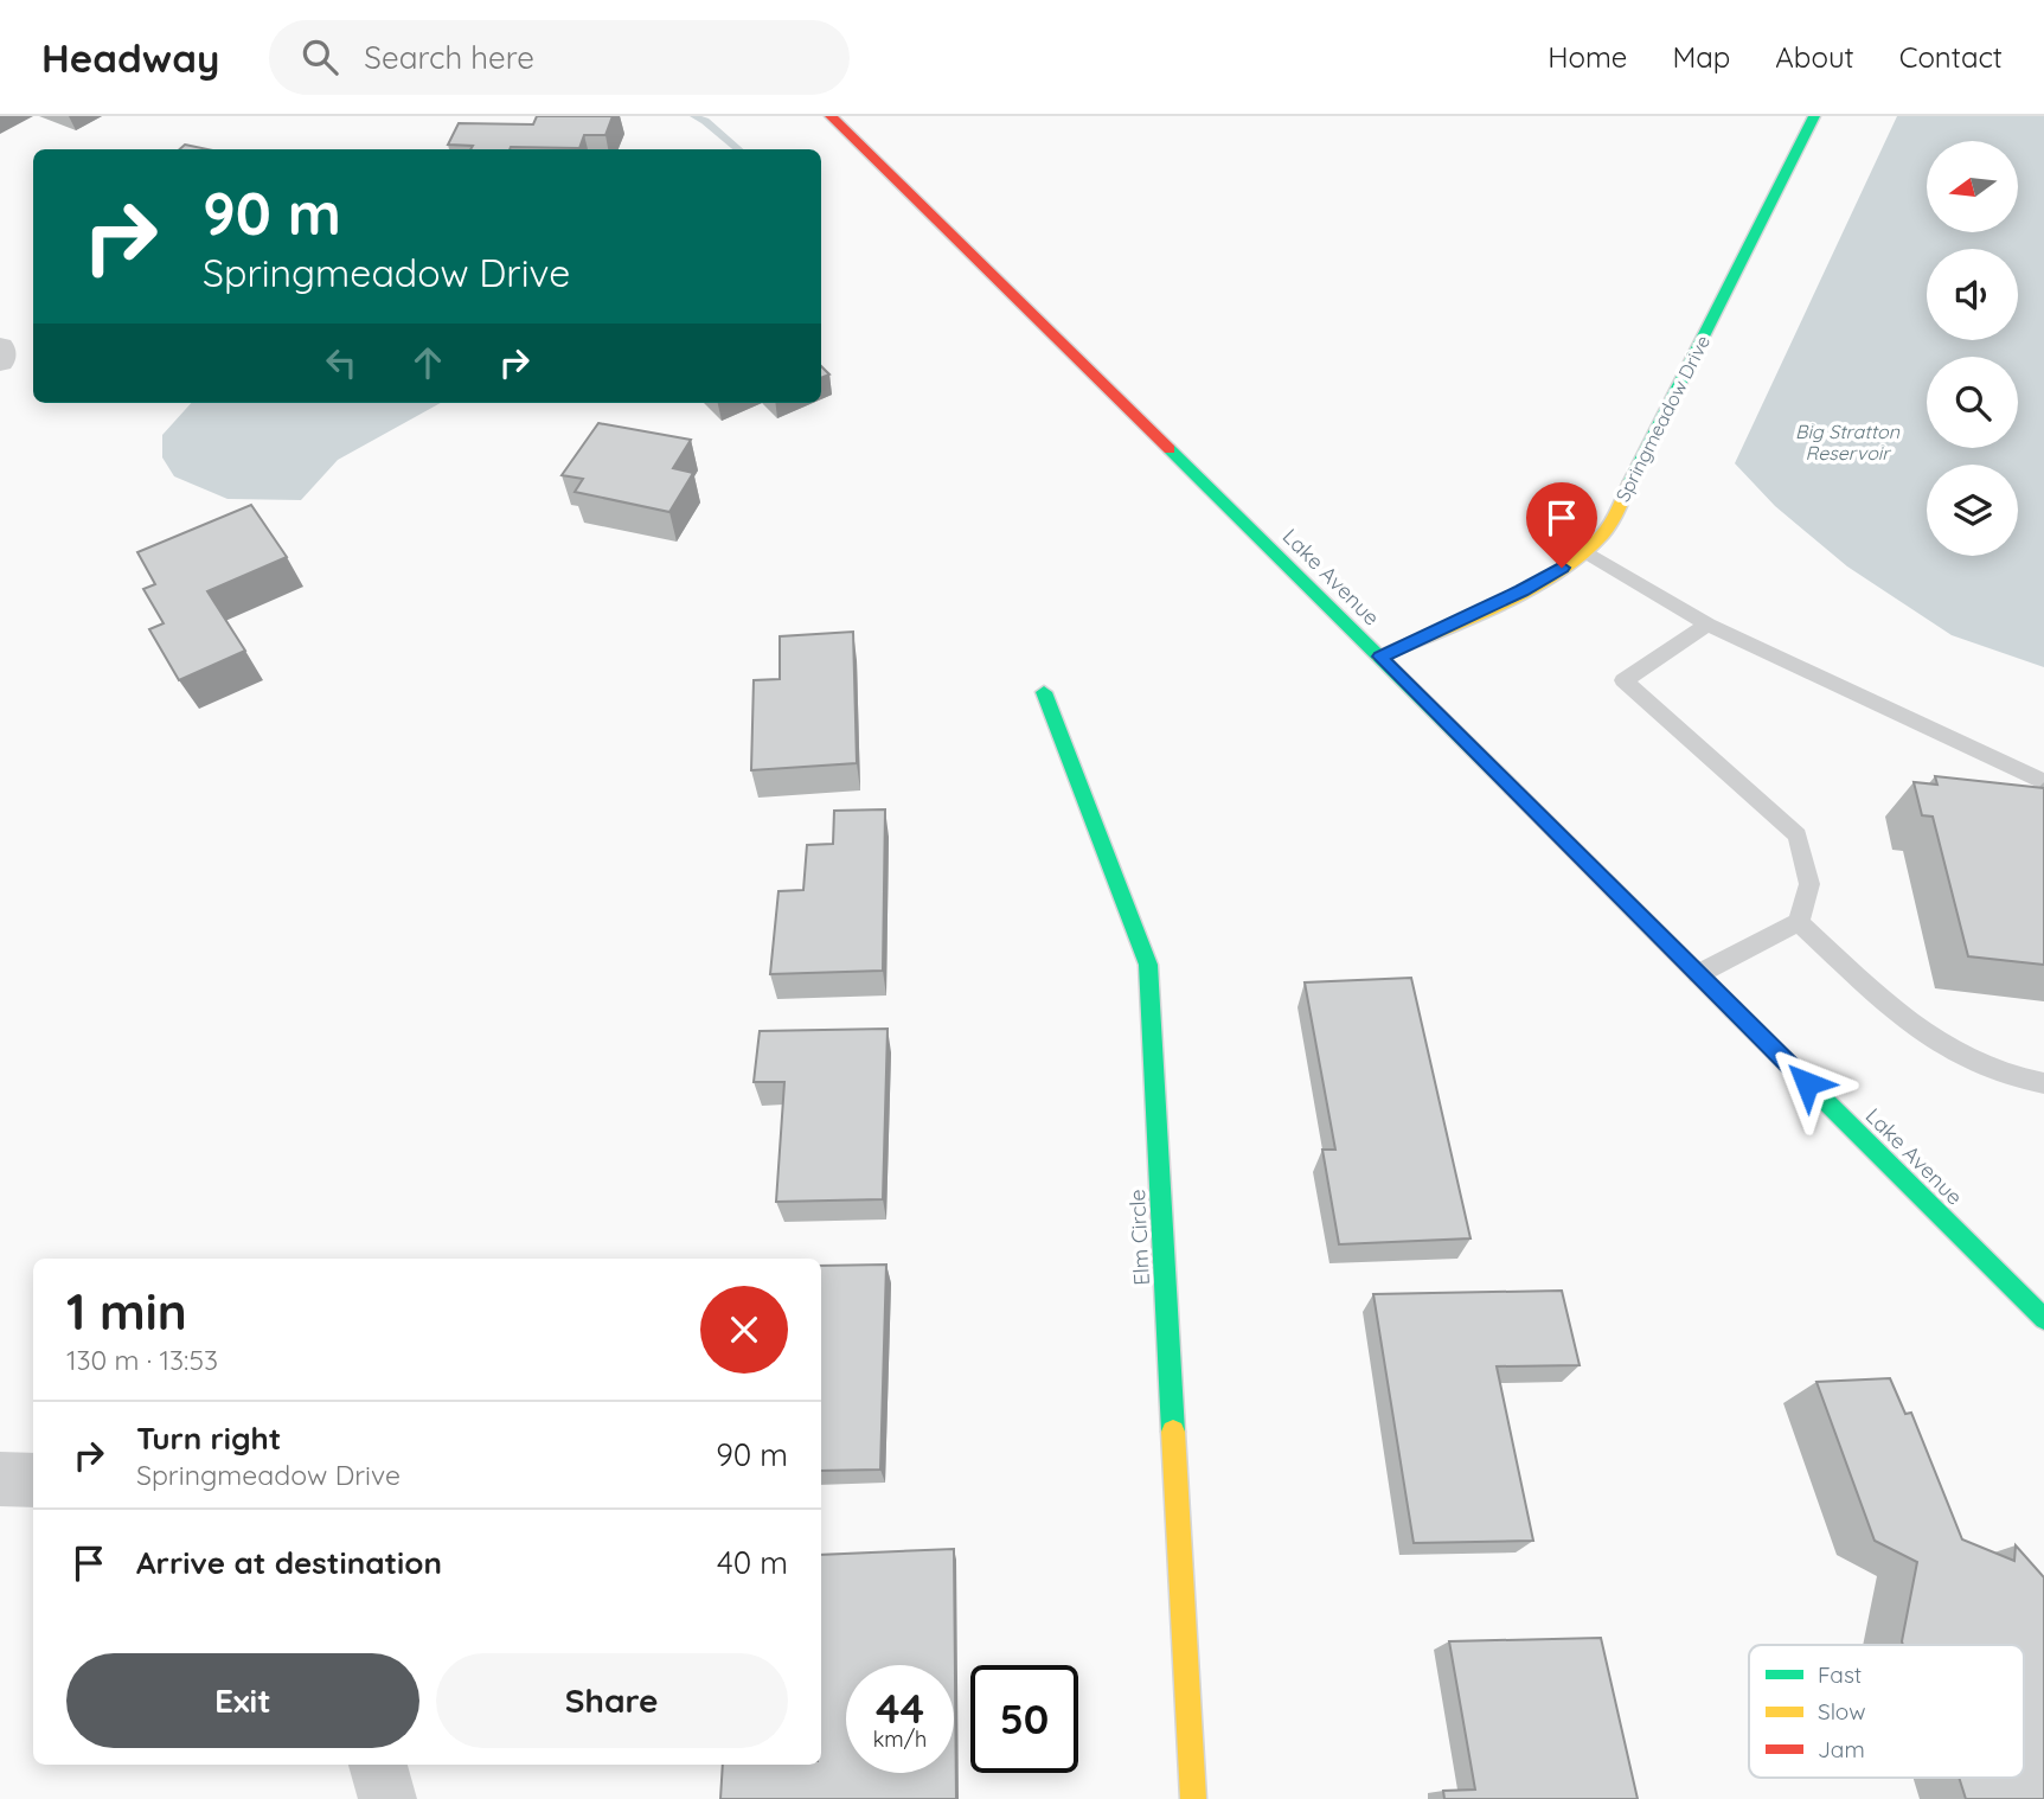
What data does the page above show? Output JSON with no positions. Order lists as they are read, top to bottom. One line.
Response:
{"streets":{"street":["Springmeadow Drive","Lake Avenue","Elm Circle"]},"crossings":[["Springmeadow Drive","Lake Avenue"]],"water":["Big Stratton Reservoir"],"legend":["Fast","Slow","Jam"],"north":"left","page":{"header":"Headway","search":"Search here","nav":["Home","Map","About","Contact"],"turn":["90 m","Springmeadow Drive"],"heading":["1 min","130 m · 13:53"],"list":[{"name":"Turn right","note":"Springmeadow Drive","value":"90 m"},{"name":"Arrive at destination","value":"40 m"}],"buttons":["Exit","Share"],"speed":"44 km/h","limit":"50"}}
